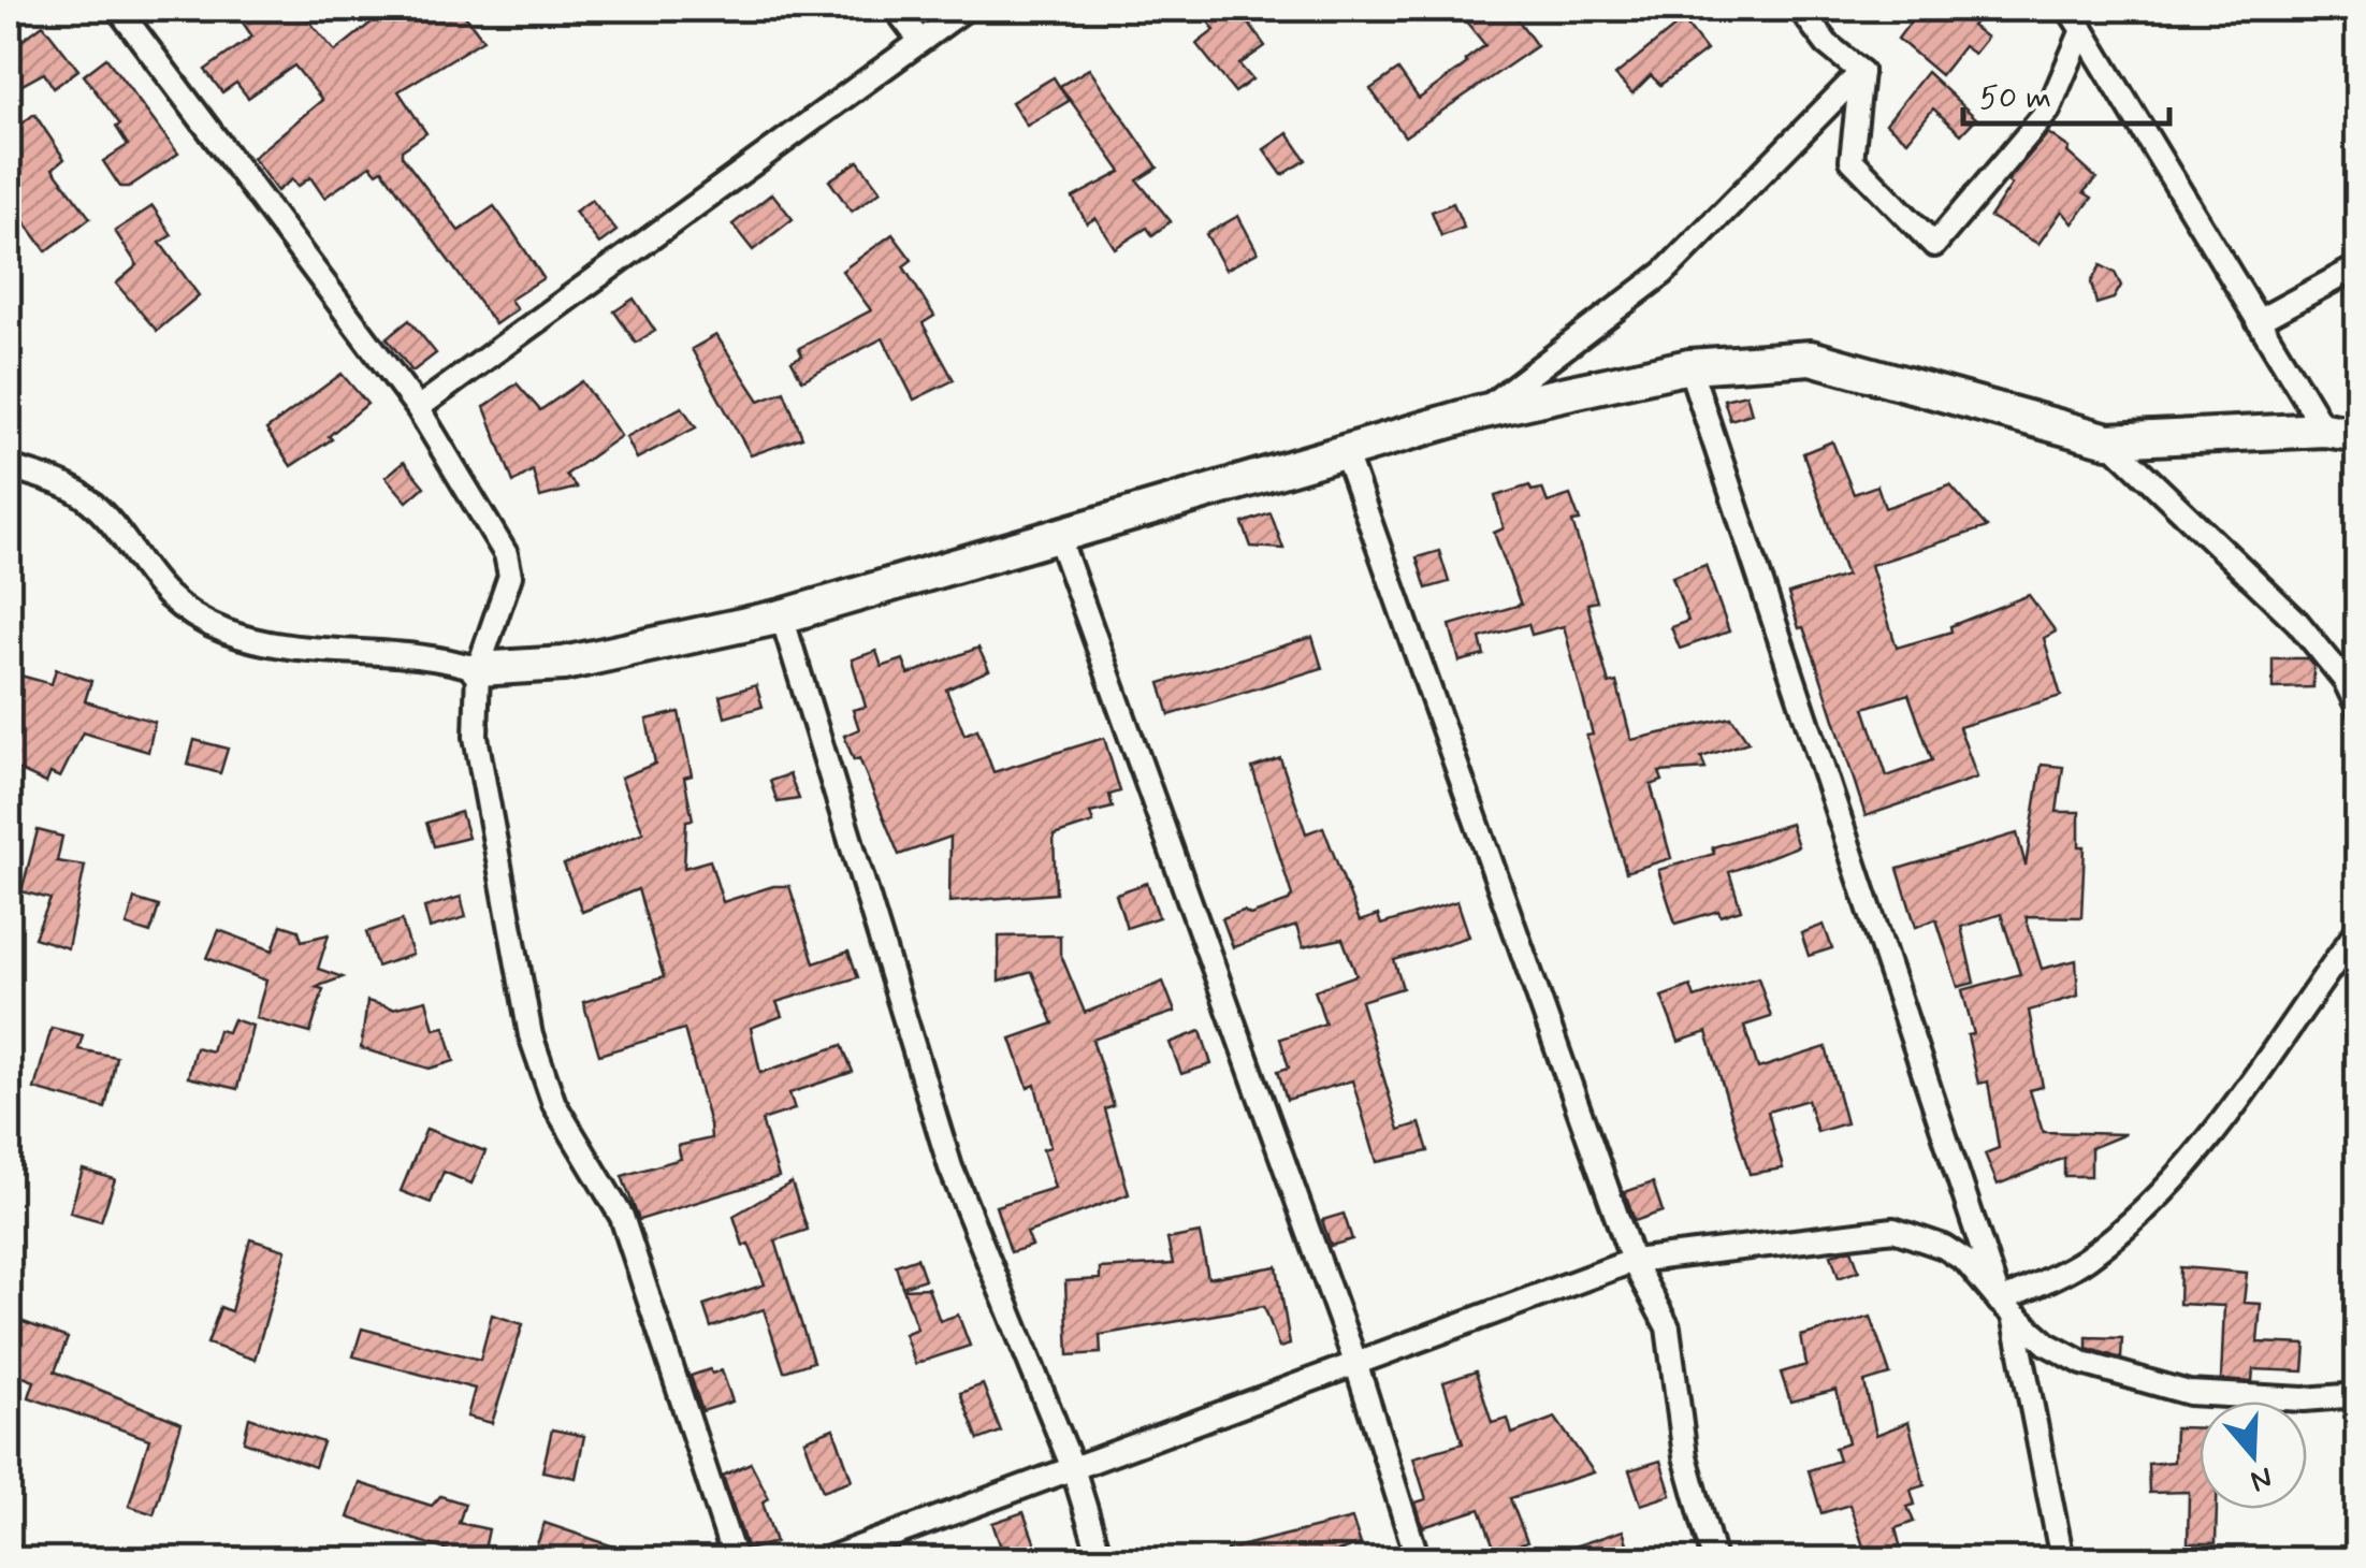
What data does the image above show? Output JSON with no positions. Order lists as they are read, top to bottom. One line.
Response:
{"scale_bar":"50 m","north":"bottom"}
